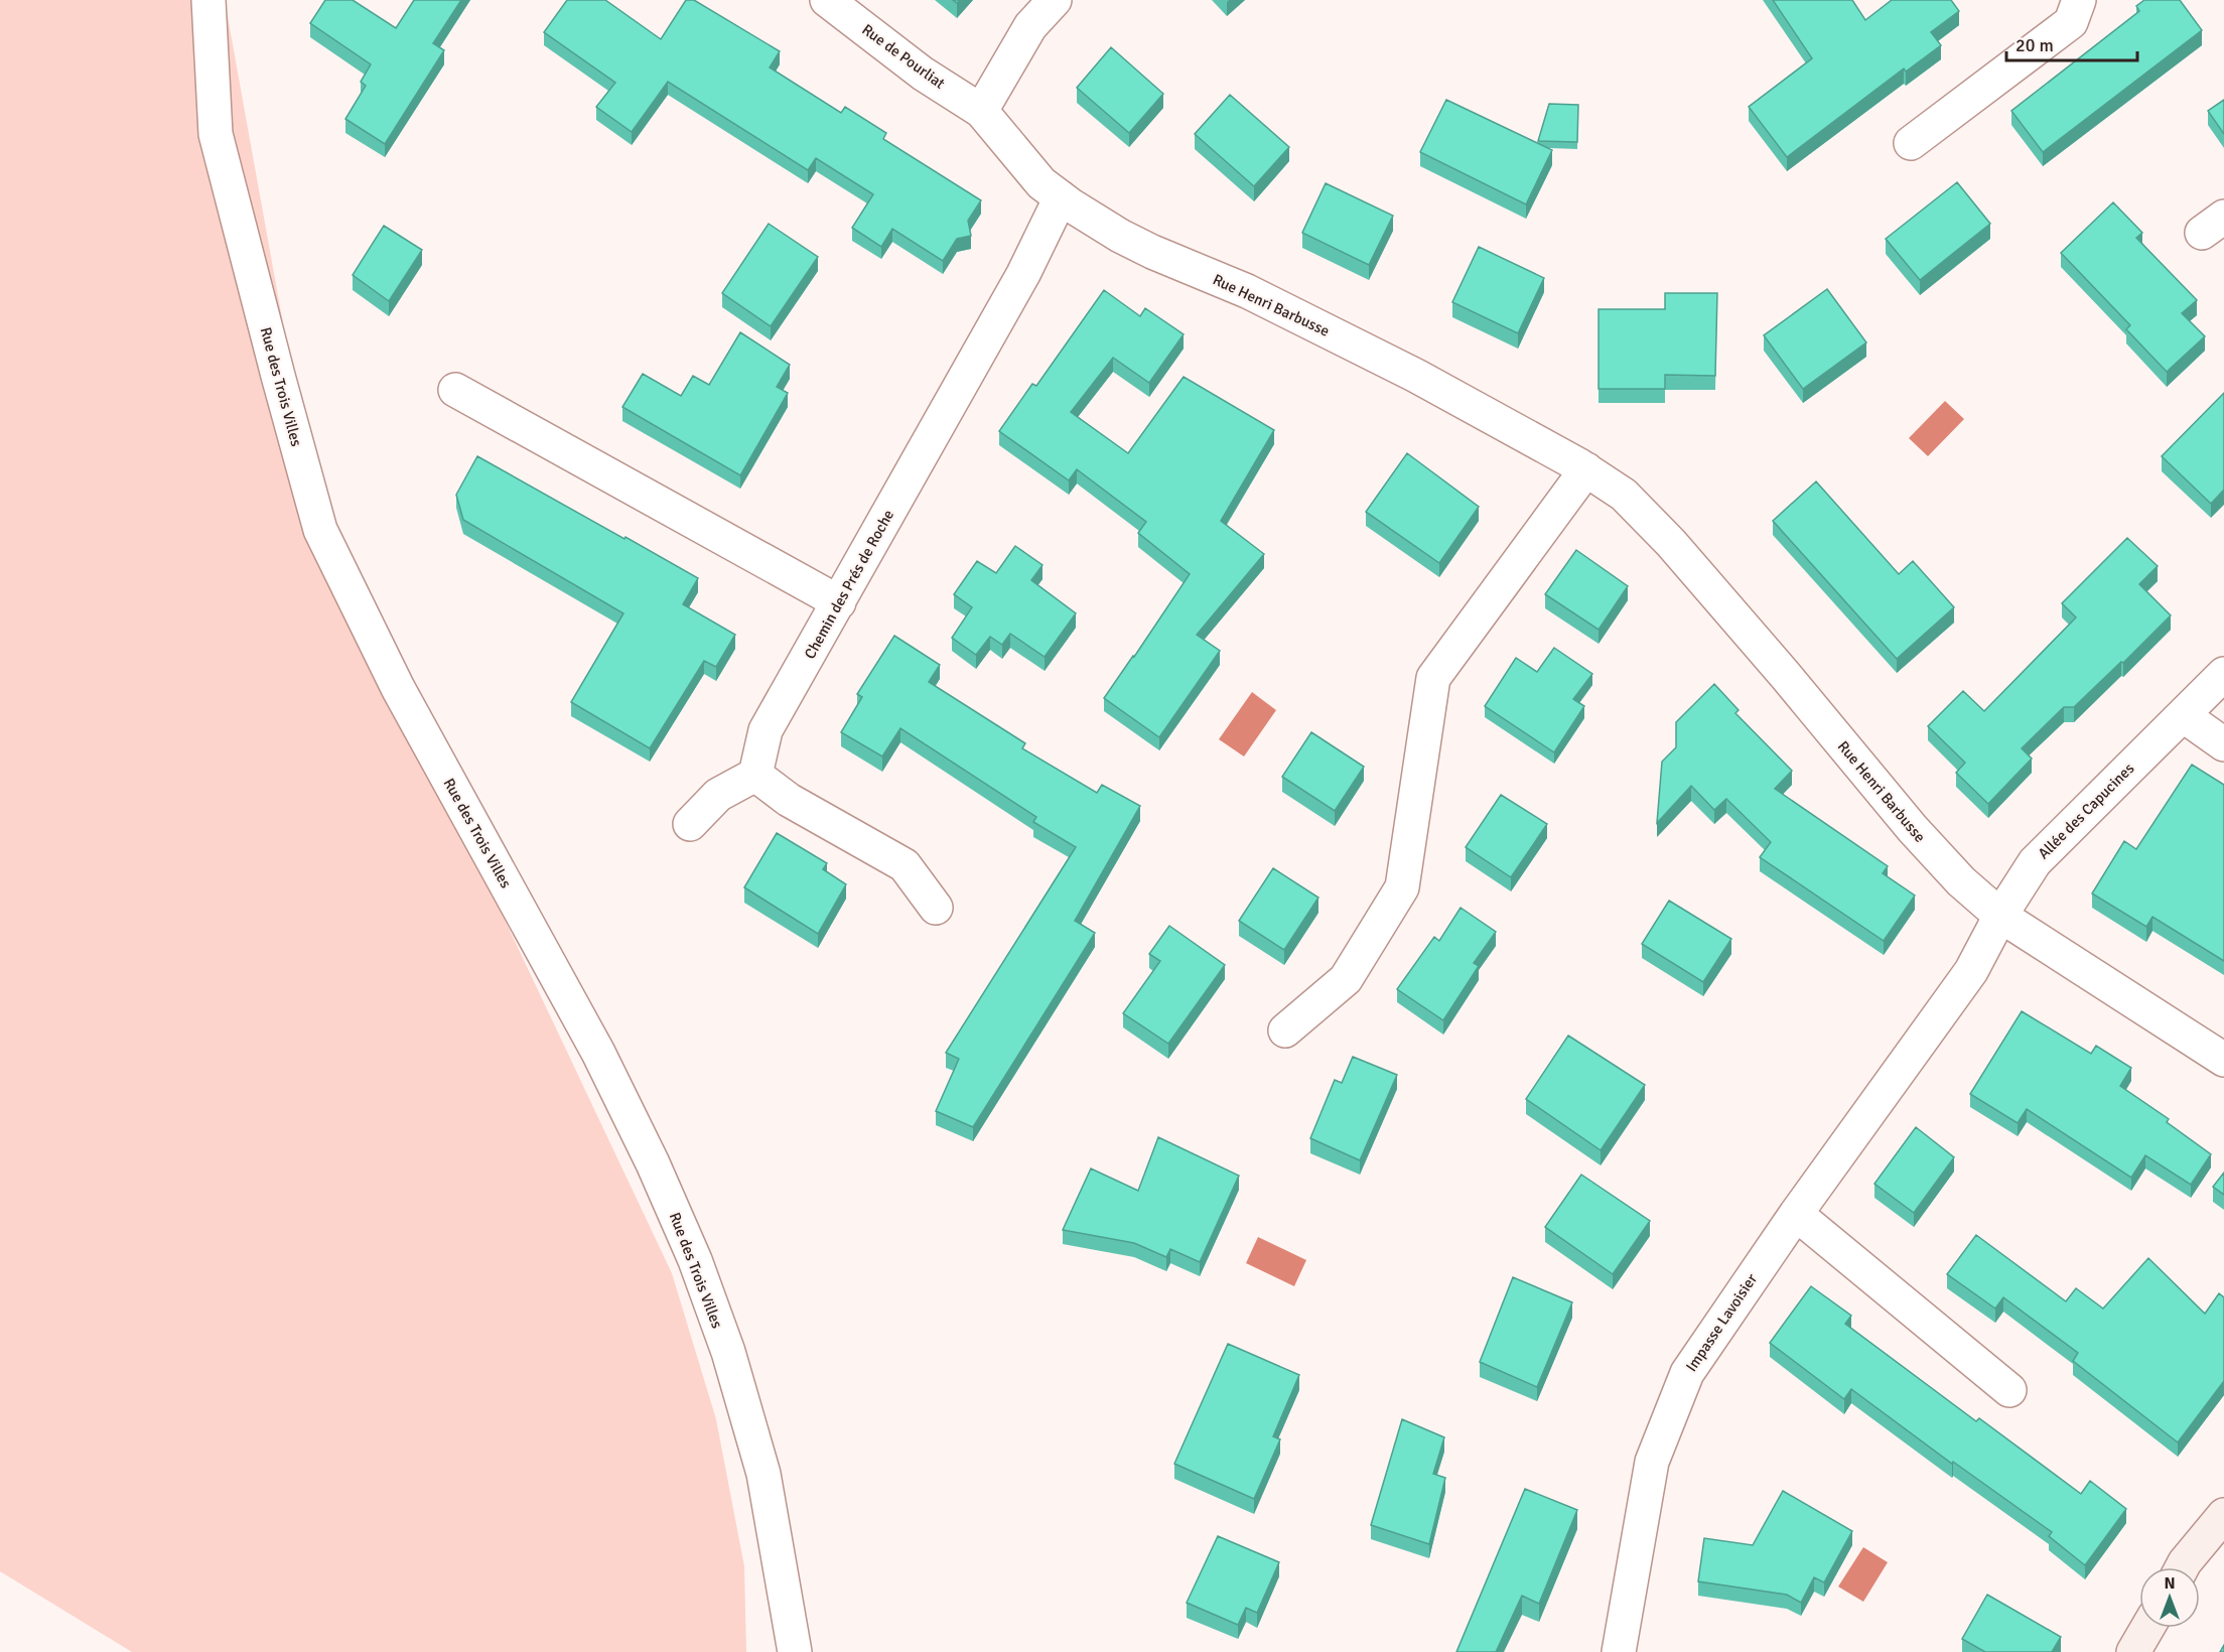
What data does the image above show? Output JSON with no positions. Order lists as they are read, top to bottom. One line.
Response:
{"streets":{"street":["Rue de Pourliat","Rue Henri Barbusse","Rue des Trois Villes","Chemin des Prés de Roche","Allée des Capucines","Impasse Lavoisier"]},"crossings":[["Rue de Pourliat","Rue Henri Barbusse"],["Rue Henri Barbusse","Chemin des Prés de Roche"],["Rue Henri Barbusse","Allée des Capucines"],["Rue Henri Barbusse","Impasse Lavoisier"],["Allée des Capucines","Impasse Lavoisier"]],"scale_bar":"20 m","north":"top"}
